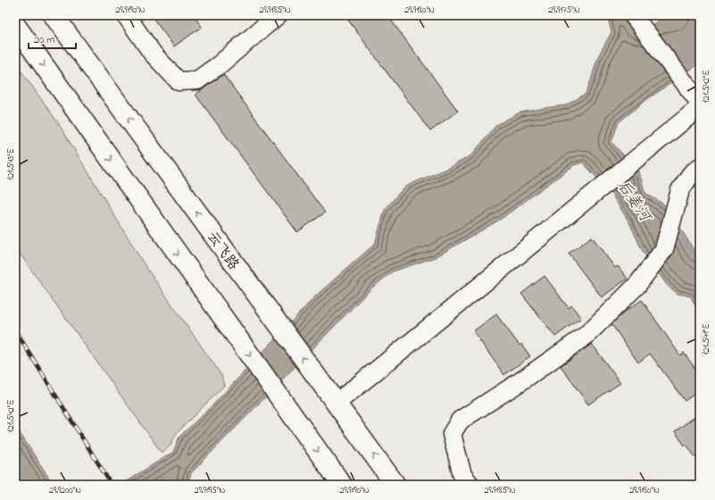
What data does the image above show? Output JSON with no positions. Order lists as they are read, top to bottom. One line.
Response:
{"streets":{"main road":["云飞路"]},"water":["后姜河"],"scale_bar":"20 m","coordinates":["29.9190°N","29.9185°N","29.9180°N","29.9175°N","121.542°E","121.543°E","121.541°E","29.9200°N","29.9195°N"]}
